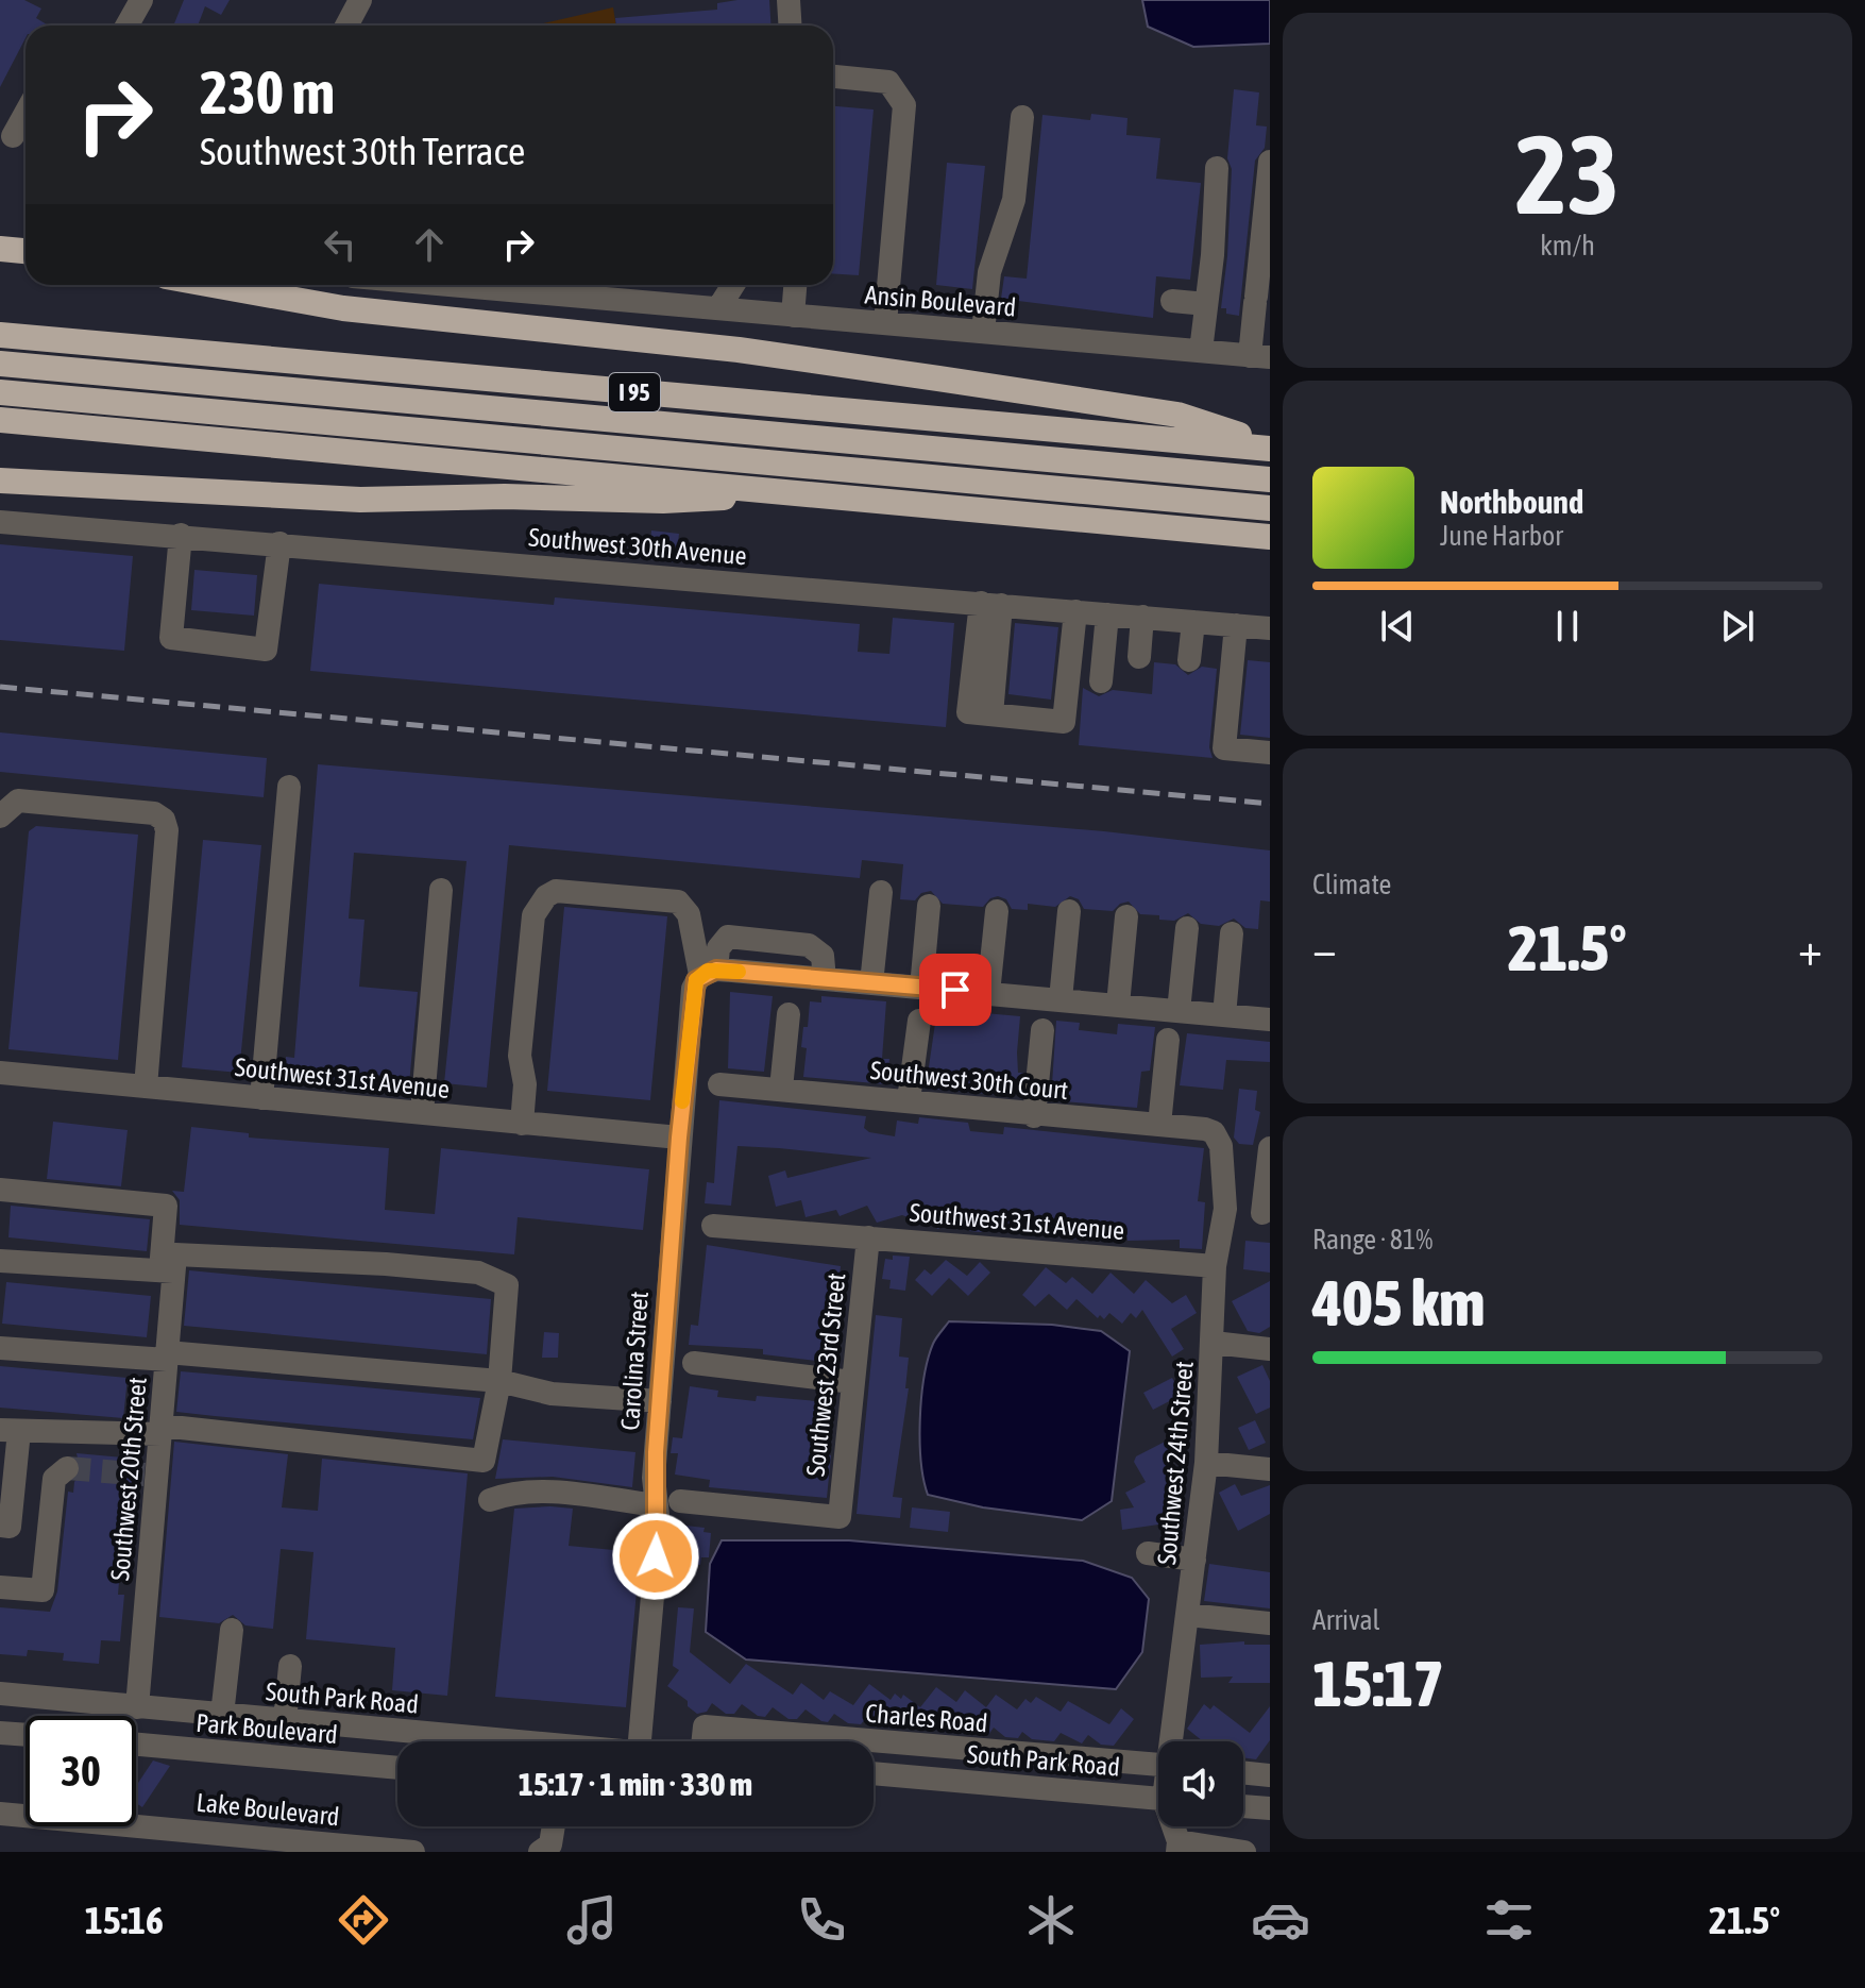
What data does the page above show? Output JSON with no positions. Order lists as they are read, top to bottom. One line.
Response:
{"streets":{"highway":["I 95"],"street":["Ansin Boulevard","Southwest 30th Avenue","Southwest 31st Avenue","Southwest 30th Court","Carolina Street","Southwest 23rd Street","Southwest 24th Street","Southwest 20th Street","South Park Road","Charles Road","Park Boulevard","Lake Boulevard"]},"crossings":[["Southwest 31st Avenue","Carolina Street"],["Southwest 31st Avenue","Southwest 23rd Street"],["Southwest 31st Avenue","Southwest 24th Street"],["Southwest 30th Court","Southwest 24th Street"],["Carolina Street","Southwest 23rd Street"],["Southwest 20th Street","South Park Road"]],"page":{"tile":[["23","km/h"],"Climate",["Range · 81%","405 km"],["Arrival","15:17"]],"turn":["230 m","Southwest 30th Terrace"],"song":["Northbound","June Harbor"],"heat":["−","21.5°","+"],"limit":"30","trip":"15:17 · 1 min · 330 m","tabs":["15:16","21.5°"]}}
